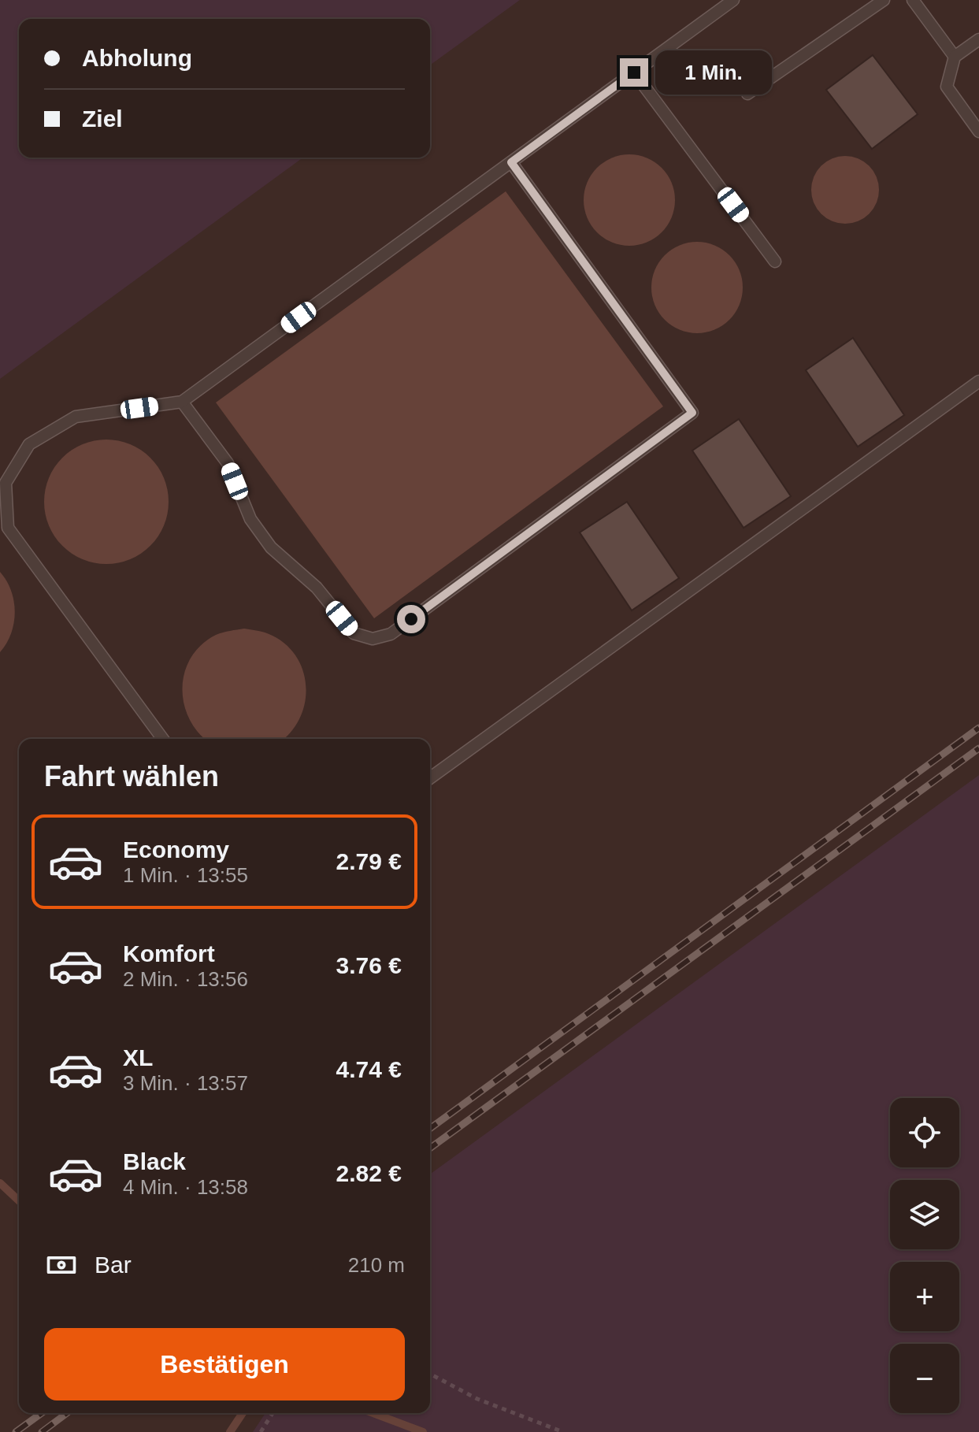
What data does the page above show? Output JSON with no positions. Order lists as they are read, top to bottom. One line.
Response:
{"page":{"banner":["Abholung","Ziel"],"bubble":"1 Min.","heading":"Fahrt wählen","list":[{"name":"Economy","note":"1 Min. · 13:55","value":"2.79 €"},{"name":"Komfort","note":"2 Min. · 13:56","value":"3.76 €"},{"name":"XL","note":"3 Min. · 13:57","value":"4.74 €"},{"name":"Black","note":"4 Min. · 13:58","value":"2.82 €"}],"map_buttons":["+","−"],"pay":["Bar","210 m"],"buttons":"Bestätigen"}}
